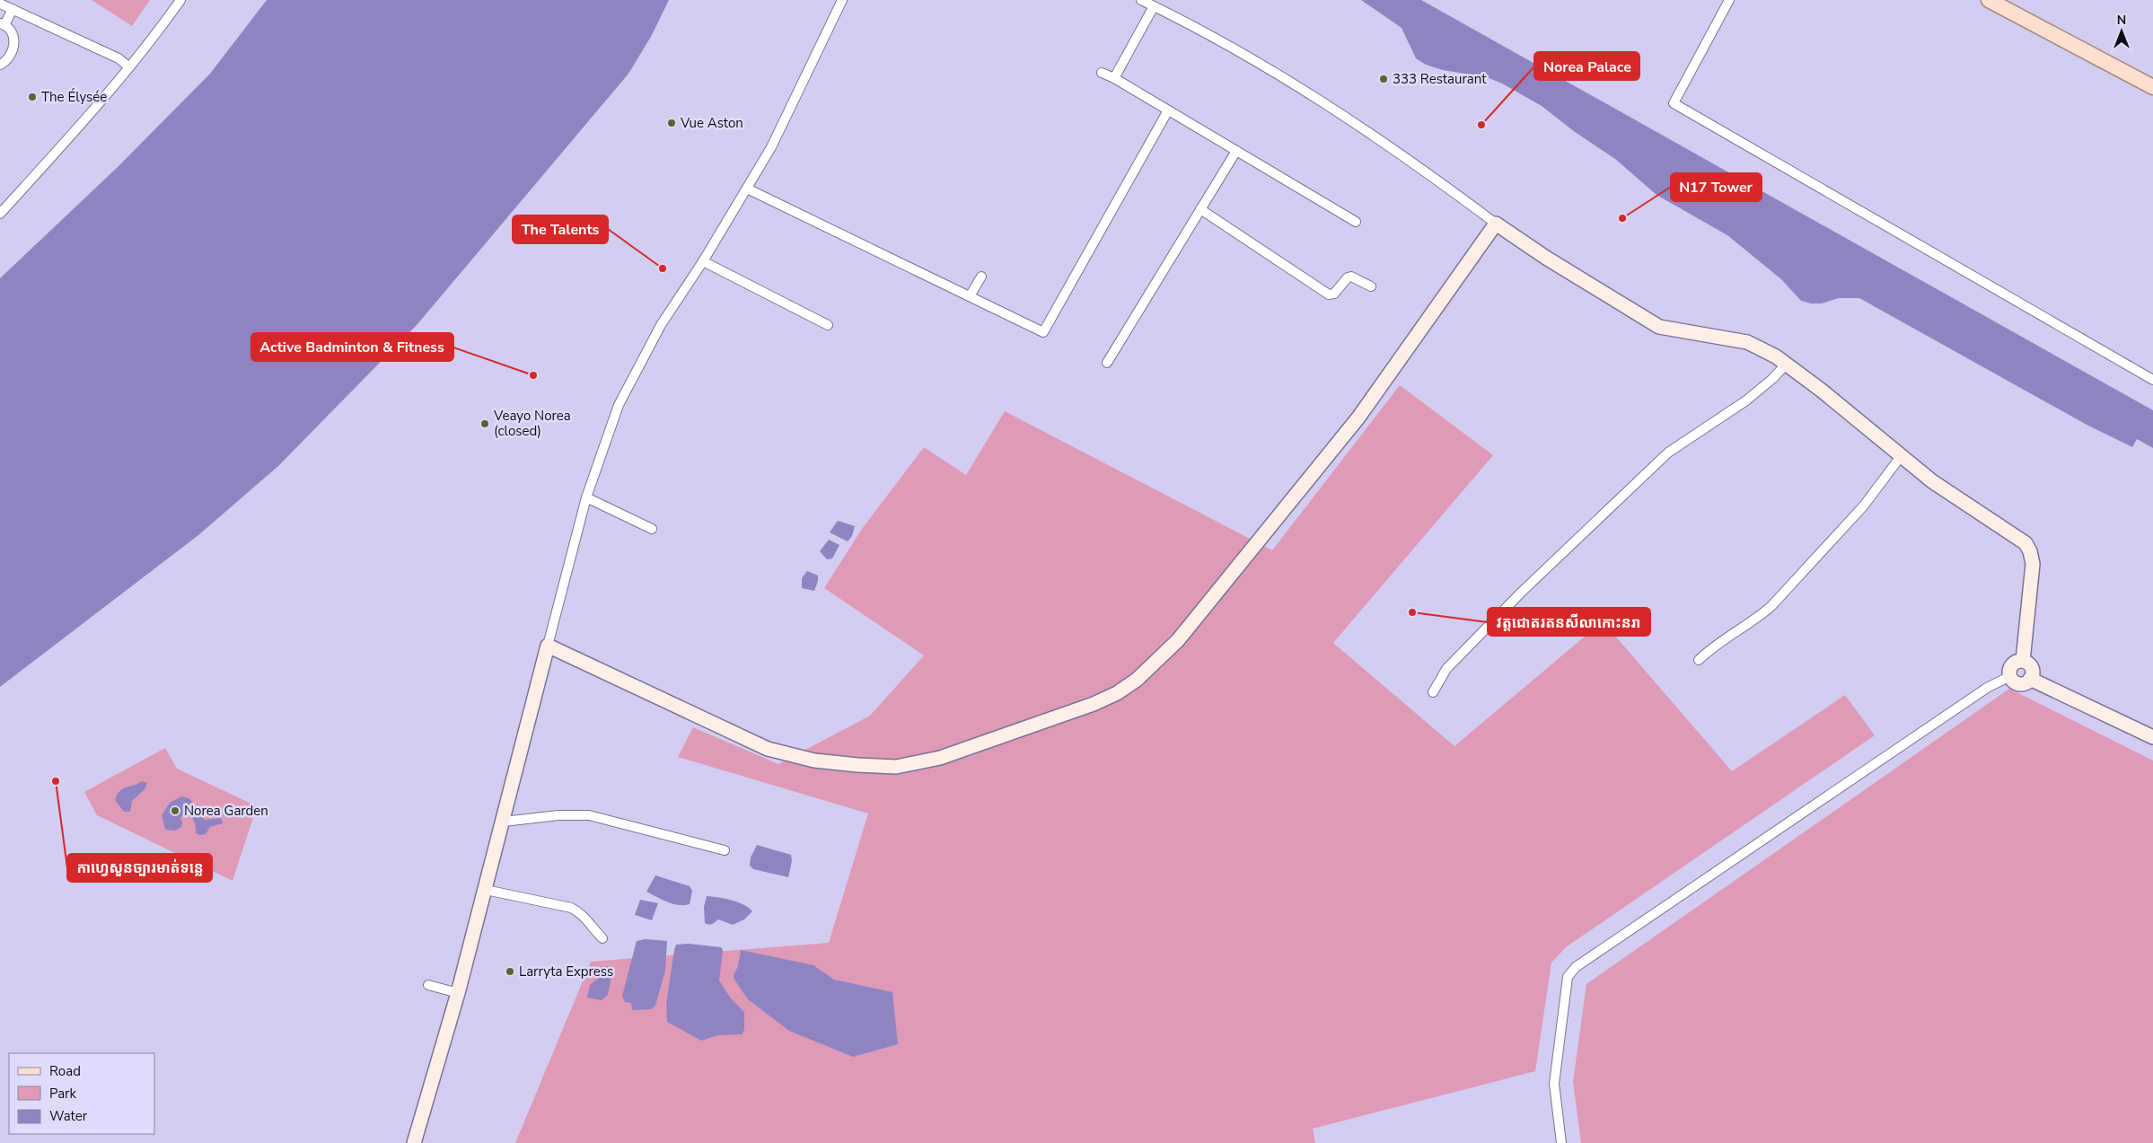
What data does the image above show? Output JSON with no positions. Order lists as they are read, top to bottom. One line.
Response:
{"places":["333 Restaurant","The Élysée","Vue Aston","Norea Palace","N17 Tower","The Talents","Active Badminton & Fitness","Veayo Norea (closed)","វត្តជោតរតនសីលាកោះនរា","កាហ្វេសួនច្បារមាត់ទន្លេ","Norea Garden","Larryta Express"],"legend":["Road","Park","Water"],"north":"top"}
